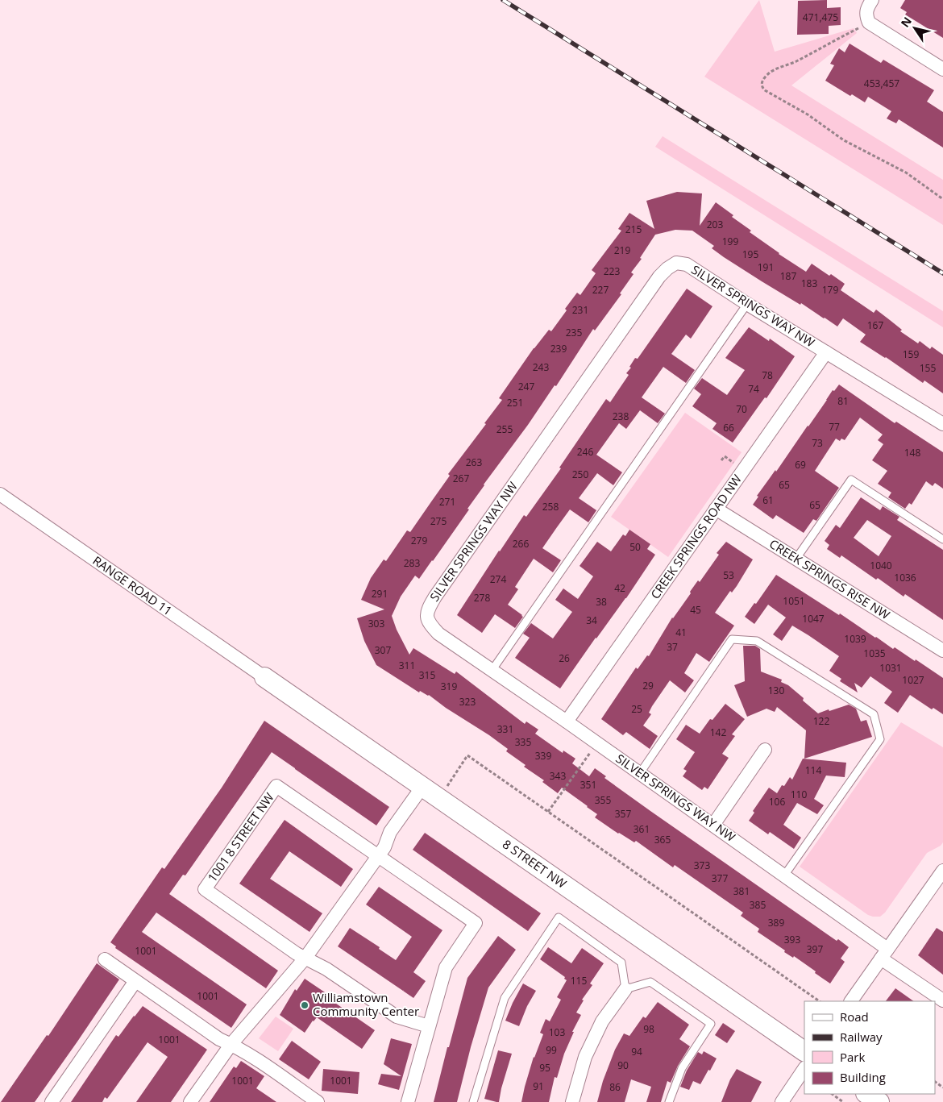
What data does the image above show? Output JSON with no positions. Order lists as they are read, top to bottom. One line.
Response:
{"streets":{"street":["SILVER SPRINGS WAY NW","CREEK SPRINGS ROAD NW","CREEK SPRINGS RISE NW","RANGE ROAD 11","1001 8 STREET NW","8 STREET NW"]},"crossings":[["SILVER SPRINGS WAY NW","CREEK SPRINGS ROAD NW"],["CREEK SPRINGS ROAD NW","CREEK SPRINGS RISE NW"],["RANGE ROAD 11","8 STREET NW"]],"places":["Williamstown Community Center"],"house_numbers":["471,475","453,457","203","215","199","219","195","191","223","187","183","227","179","231","167","235","239","159","243","155","78","247","74","81","251","70","238","77","66","255","73","246","148","263","69","250","267","65","61","271","65","258","275","279","266","50","283","1040","53","1036","274","42","291","278","1051","38","45","1047","34","303","41","1039","37","307","1035","26","311","1031","315","1027","29","319","130","323","25","122","331","142","335","339","114","343","351","110","355","106","357","361","365","373","377","381","385","389","393","397","1001","115","1001","98","103","1001","99","94","90","95","1001","1001","91","86"],"legend":["Road","Railway","Park","Building"],"north":"top left"}
